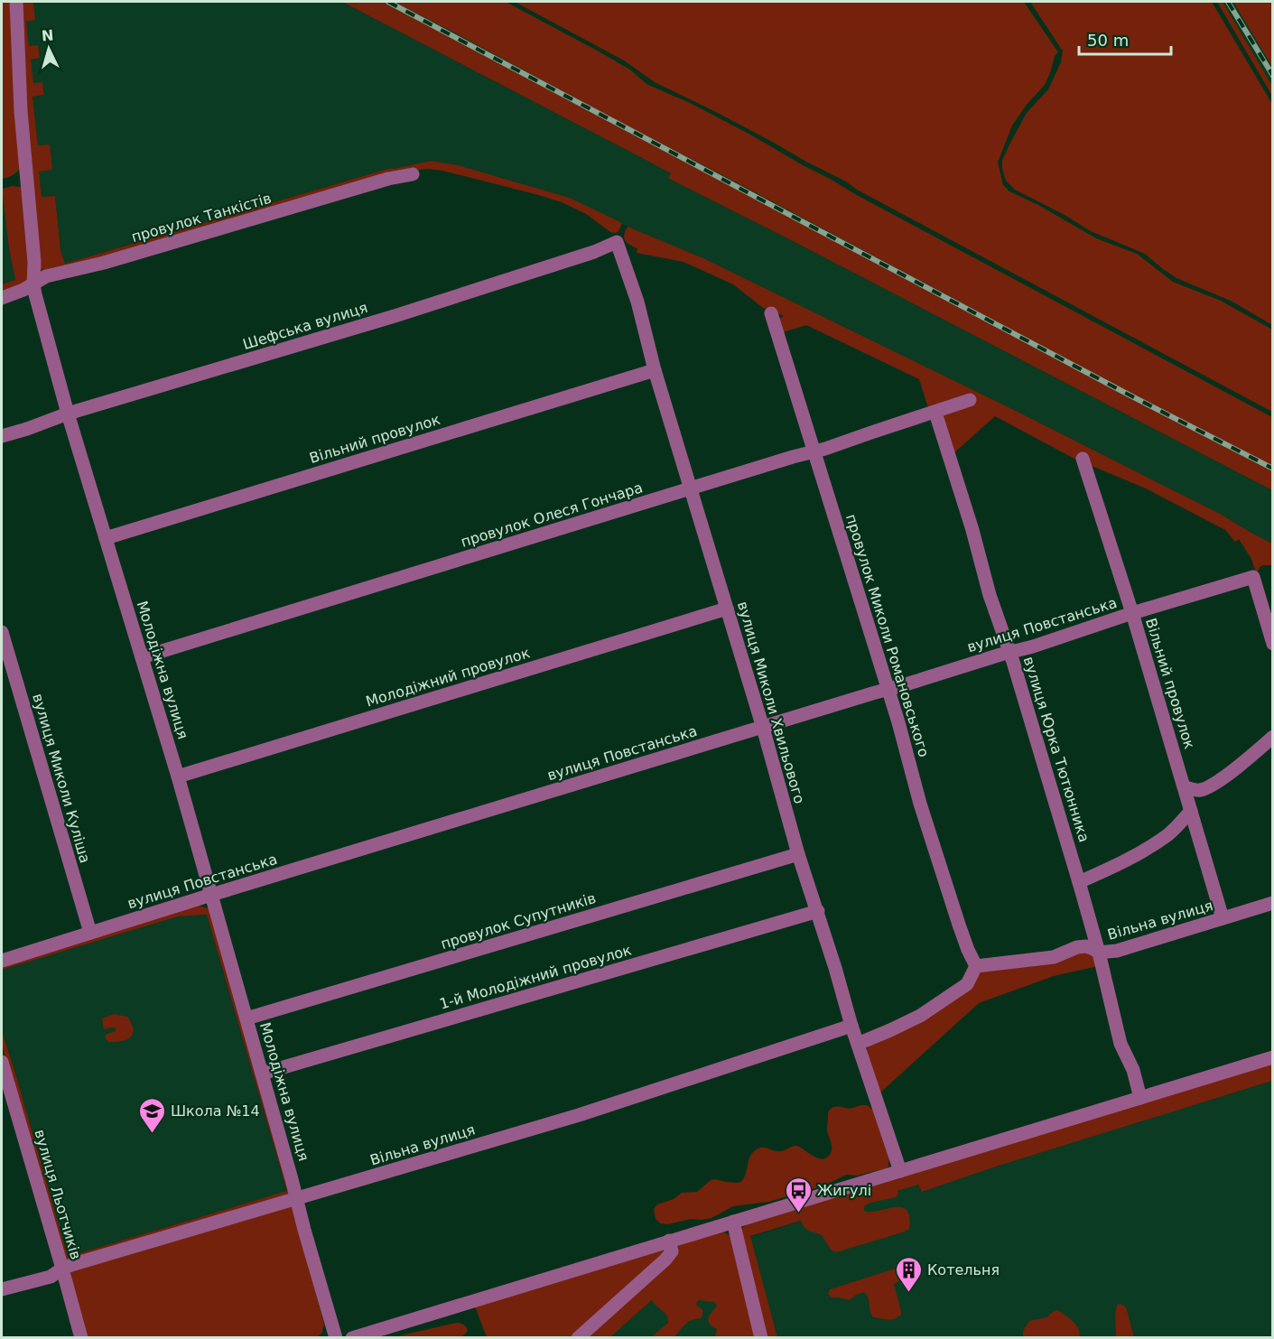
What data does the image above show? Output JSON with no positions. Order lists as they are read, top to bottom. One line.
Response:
{"streets":{"street":["провулок Танкістів","Шефська вулиця","Вільний провулок","провулок Олеся Гончара","вулиця Повстанська","провулок Миколи Романовського","Молодіжна вулиця","Молодіжний провулок","вулиця Миколи Хвильового","вулиця Юрка Тютюнника","вулиця Миколи Куліша","Вільна вулиця","провулок Супутників","1-й Молодіжний провулок","вулиця Льотчиків"]},"crossings":[["провулок Танкістів","Молодіжна вулиця"],["Шефська вулиця","Молодіжна вулиця"],["Шефська вулиця","вулиця Миколи Хвильового"],["Вільний провулок","вулиця Повстанська"],["Вільний провулок","Молодіжна вулиця"],["Вільний провулок","вулиця Миколи Хвильового"],["Вільний провулок","Вільна вулиця"],["провулок Олеся Гончара","провулок Миколи Романовського"],["провулок Олеся Гончара","Молодіжна вулиця"],["провулок Олеся Гончара","вулиця Миколи Хвильового"],["провулок Олеся Гончара","вулиця Юрка Тютюнника"],["вулиця Повстанська","провулок Миколи Романовського"],["вулиця Повстанська","Молодіжна вулиця"],["вулиця Повстанська","вулиця Миколи Хвильового"],["вулиця Повстанська","вулиця Юрка Тютюнника"],["вулиця Повстанська","вулиця Миколи Куліша"],["провулок Миколи Романовського","Вільна вулиця"],["Молодіжна вулиця","Молодіжний провулок"],["Молодіжна вулиця","Вільна вулиця"],["Молодіжна вулиця","провулок Супутників"],["Молодіжна вулиця","1-й Молодіжний провулок"],["Молодіжний провулок","вулиця Миколи Хвильового"],["вулиця Миколи Хвильового","Вільна вулиця"],["вулиця Миколи Хвильового","провулок Супутників"],["вулиця Миколи Хвильового","1-й Молодіжний провулок"],["вулиця Юрка Тютюнника","Вільна вулиця"],["Вільна вулиця","вулиця Льотчиків"]],"places":{"school or university":["Школа №14"],"bus stop":["Жигулі"],"building":["Котельня"]},"scale_bar":"50 m","north":"top"}
